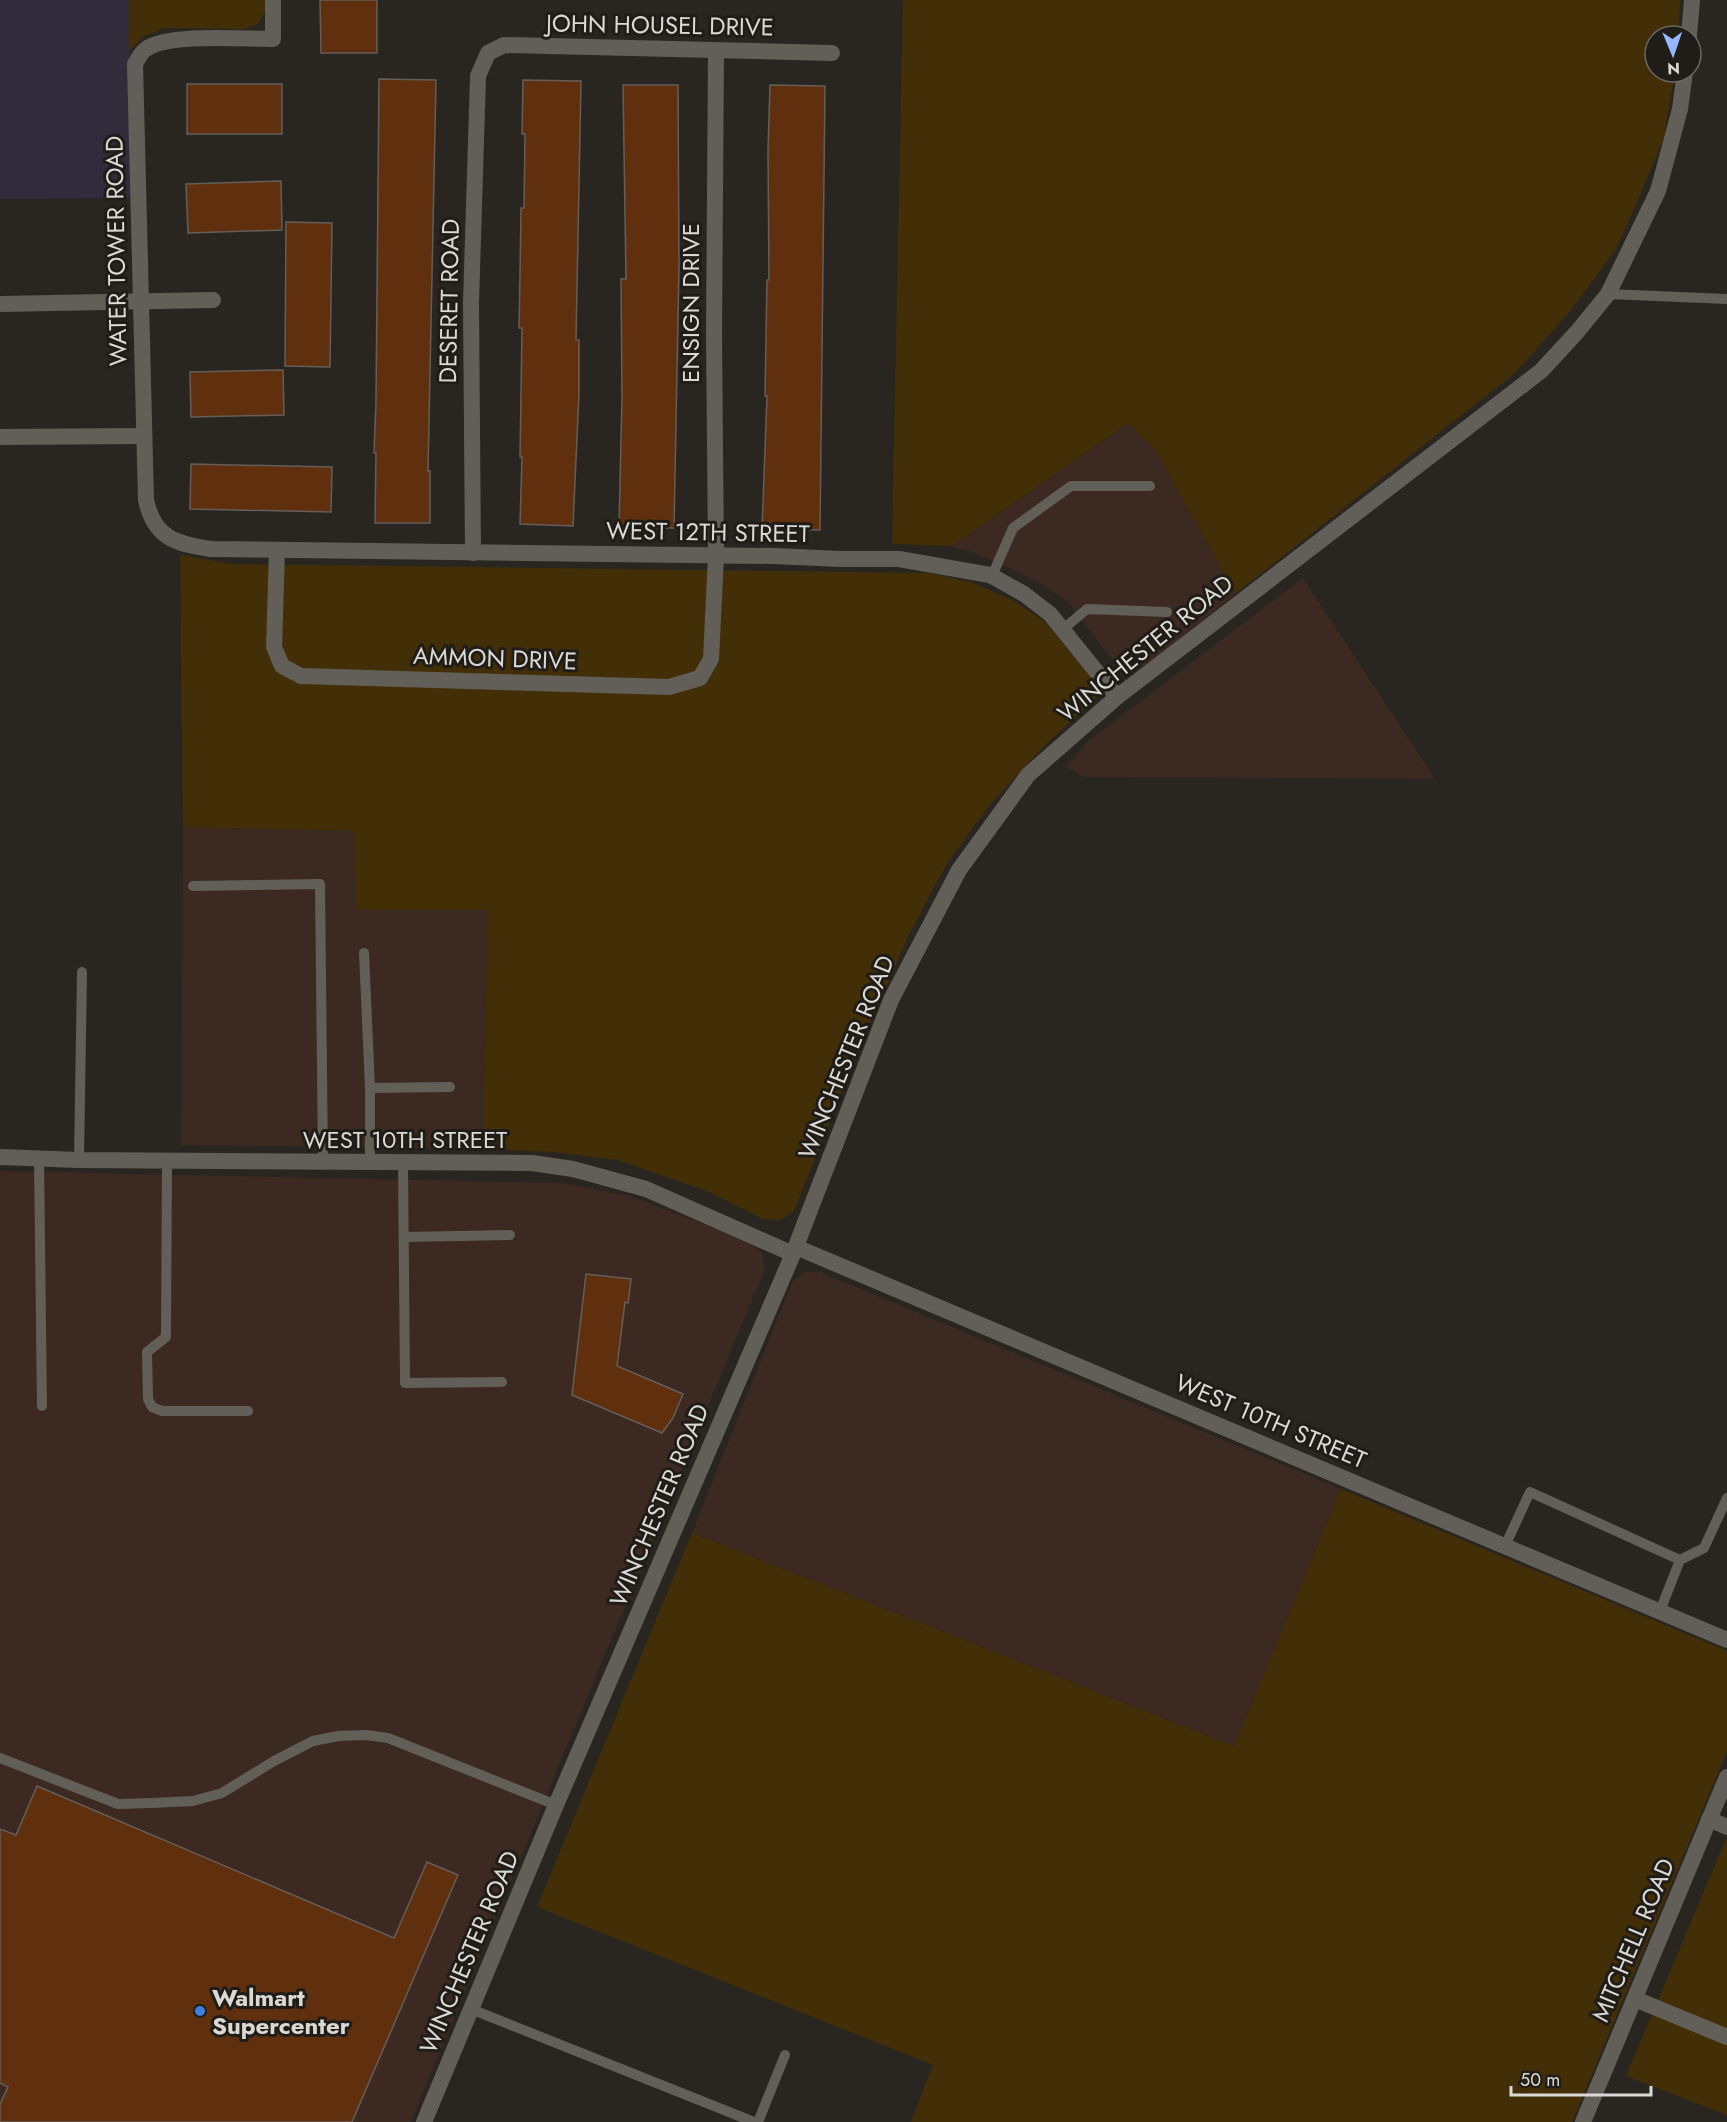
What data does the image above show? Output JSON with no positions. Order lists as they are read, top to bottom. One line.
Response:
{"streets":{"street":["JOHN HOUSEL DRIVE","WATER TOWER ROAD","DESERET ROAD","ENSIGN DRIVE","WEST 12TH STREET","WINCHESTER ROAD","AMMON DRIVE","WEST 10TH STREET","MITCHELL ROAD"]},"crossings":[["JOHN HOUSEL DRIVE","DESERET ROAD"],["JOHN HOUSEL DRIVE","ENSIGN DRIVE"],["WATER TOWER ROAD","WEST 12TH STREET"],["DESERET ROAD","WEST 12TH STREET"],["ENSIGN DRIVE","WEST 12TH STREET"],["ENSIGN DRIVE","AMMON DRIVE"],["WEST 12TH STREET","WINCHESTER ROAD"],["WEST 12TH STREET","AMMON DRIVE"],["WINCHESTER ROAD","WEST 10TH STREET"]],"places":["Walmart Supercenter"],"scale_bar":"50 m","north":"bottom"}
